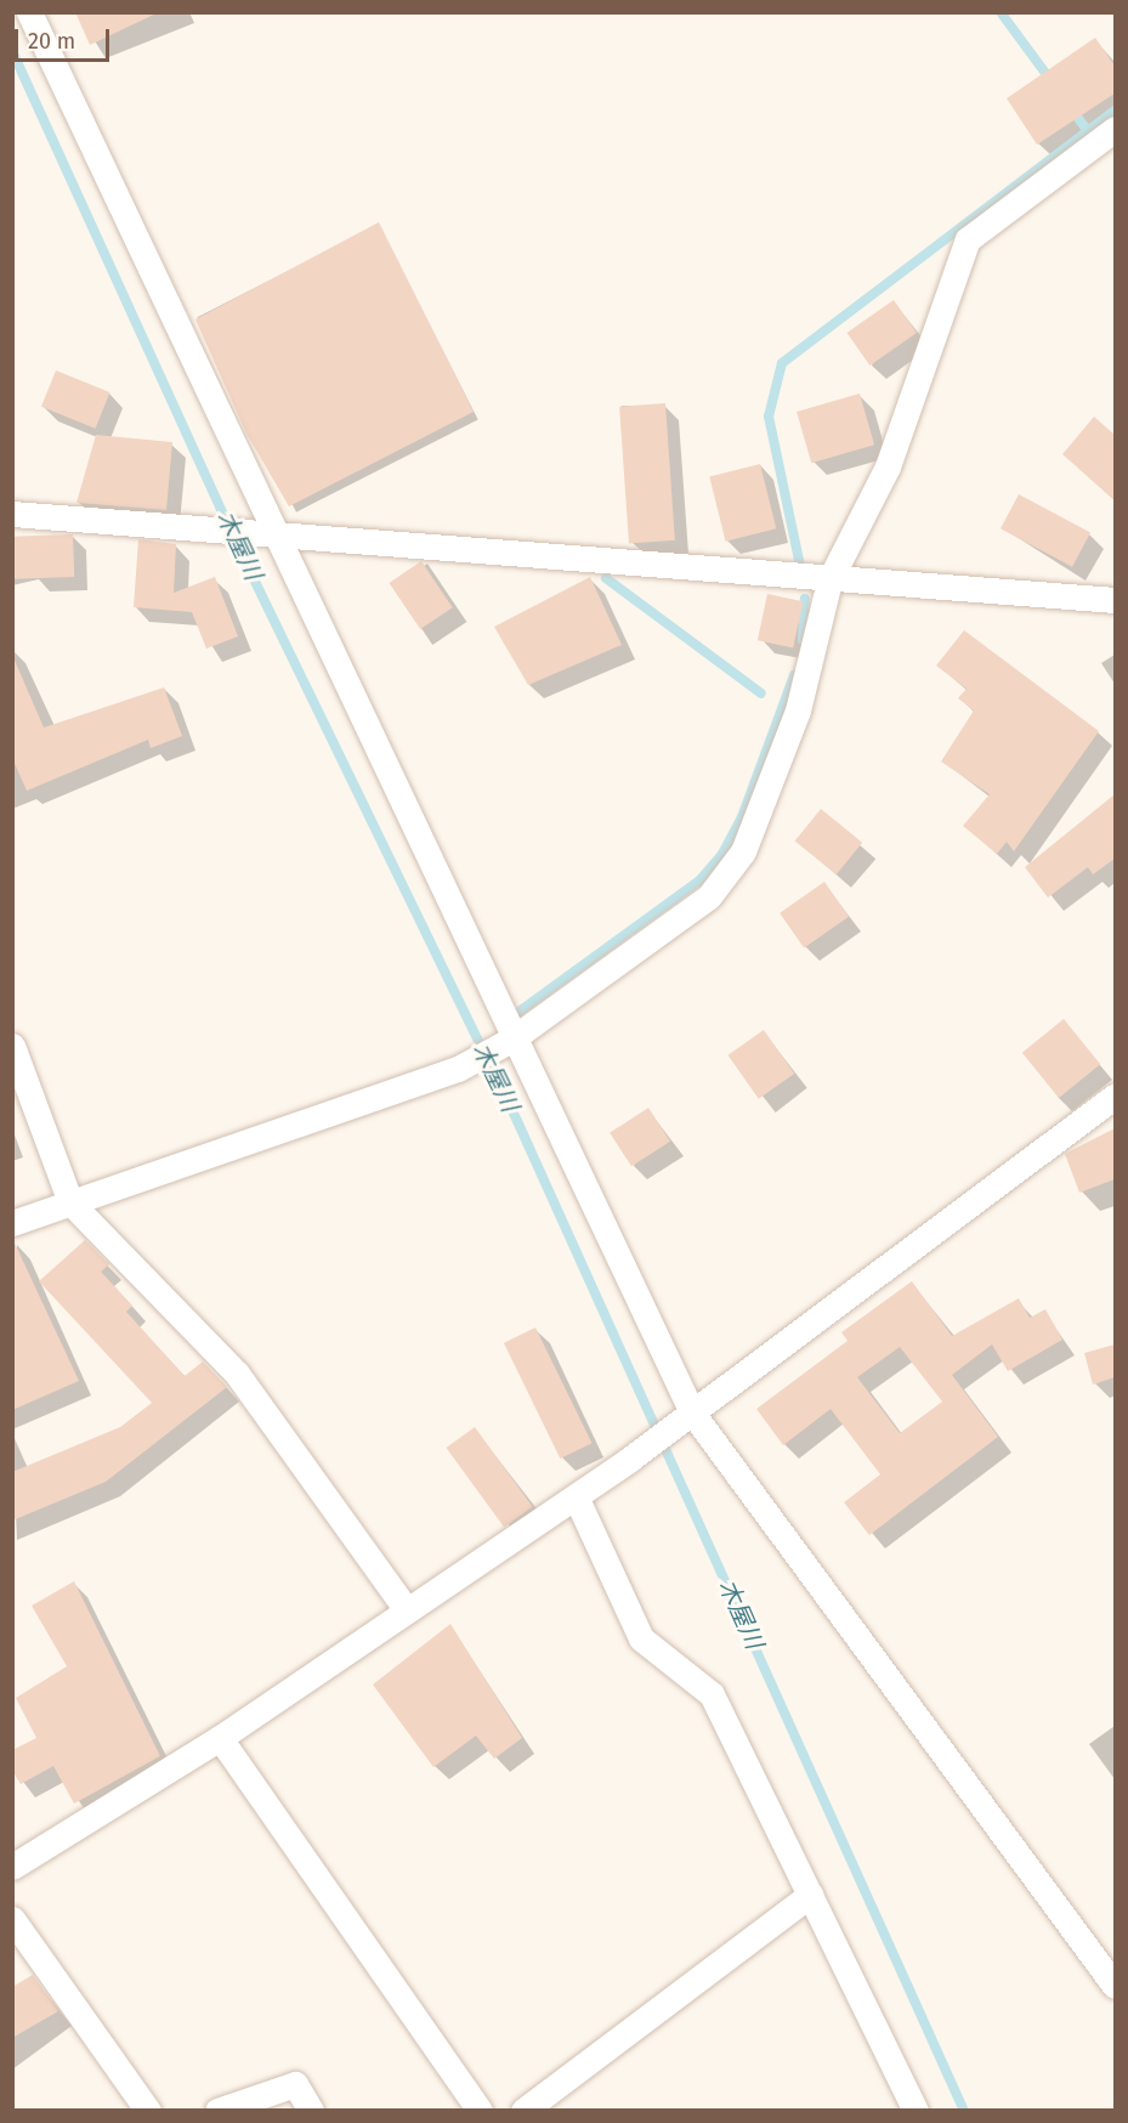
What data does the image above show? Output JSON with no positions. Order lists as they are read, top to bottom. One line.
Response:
{"water":["木屋川"],"scale_bar":"20 m"}
